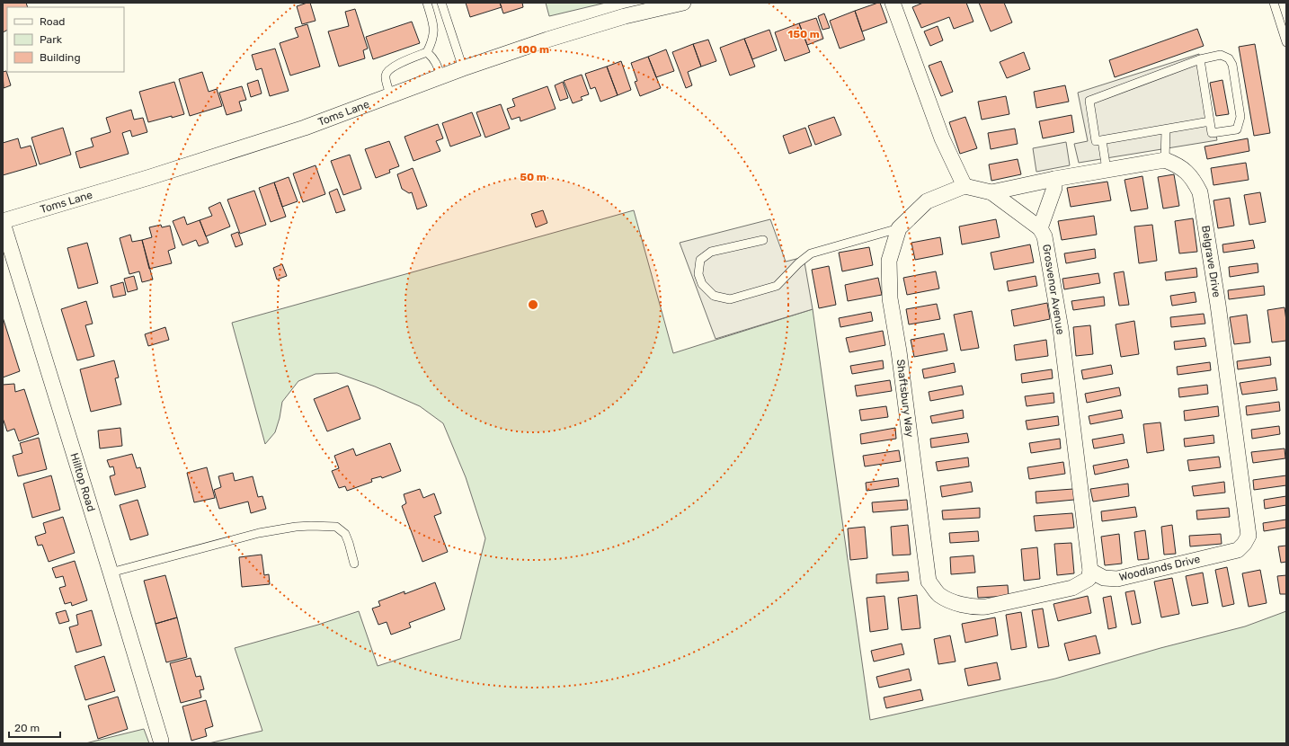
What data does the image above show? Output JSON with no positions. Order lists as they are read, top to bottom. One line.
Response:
{"streets":{"street":["Toms Lane","Belgrave Drive","Grosvenor Avenue","Shaftsbury Way","Hilltop Road","Woodlands Drive"]},"crossings":[["Toms Lane","Hilltop Road"],["Belgrave Drive","Woodlands Drive"],["Grosvenor Avenue","Shaftsbury Way"],["Grosvenor Avenue","Woodlands Drive"],["Shaftsbury Way","Woodlands Drive"]],"legend":["Road","Park","Building"],"scale_bar":"20 m","rings":["150 m","100 m","50 m"]}
